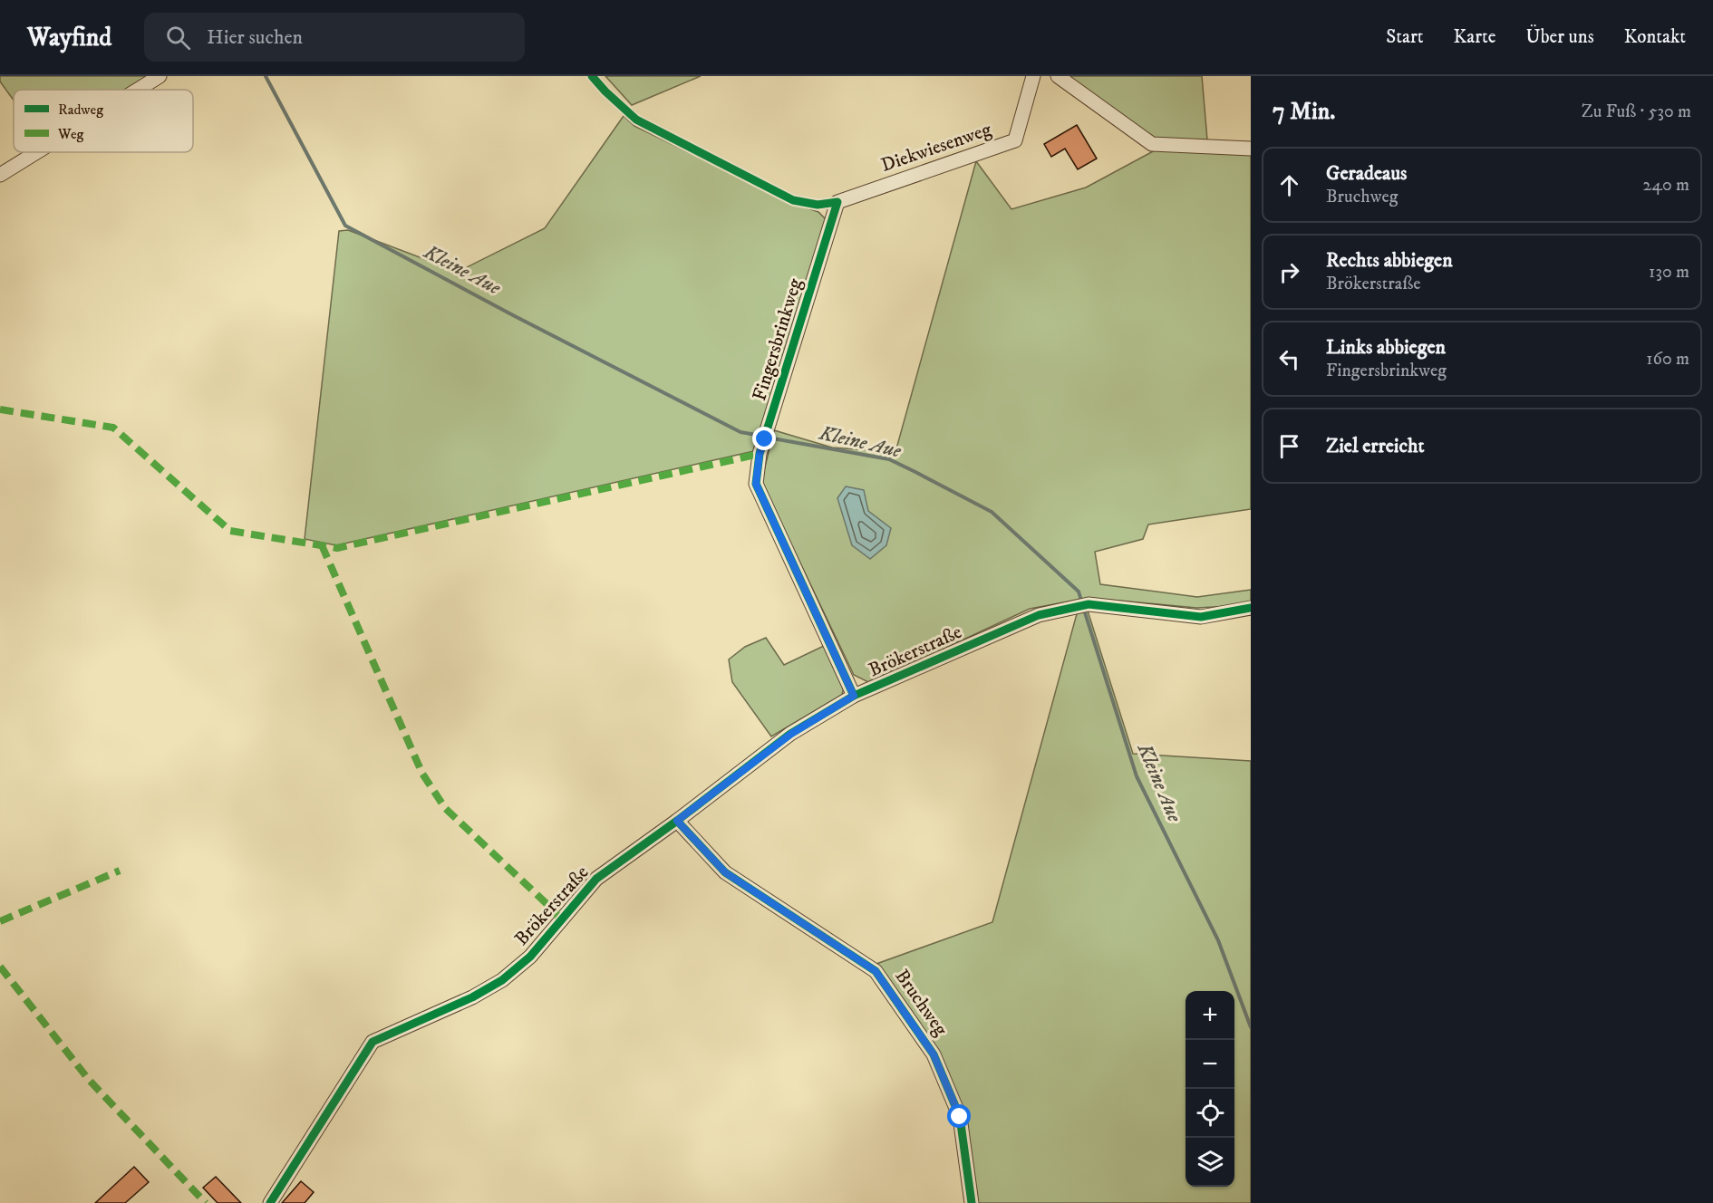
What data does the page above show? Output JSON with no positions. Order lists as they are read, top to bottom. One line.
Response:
{"streets":{"street":["Diekwiesenweg","Fingersbrinkweg","Brökerstraße","Bruchweg"]},"crossings":[["Diekwiesenweg","Fingersbrinkweg"],["Fingersbrinkweg","Brökerstraße"],["Brökerstraße","Bruchweg"]],"water":["Kleine Aue"],"legend":["Radweg","Weg"],"page":{"header":"Wayfind","search":"Hier suchen","nav":["Start","Karte","Über uns","Kontakt"],"heading":["7 Min.","Zu Fuß · 530 m"],"list":[["Geradeaus","Bruchweg","240 m"],["Rechts abbiegen","Brökerstraße","130 m"],["Links abbiegen","Fingersbrinkweg","160 m"],"Ziel erreicht"],"map_buttons":["+","−"]}}
